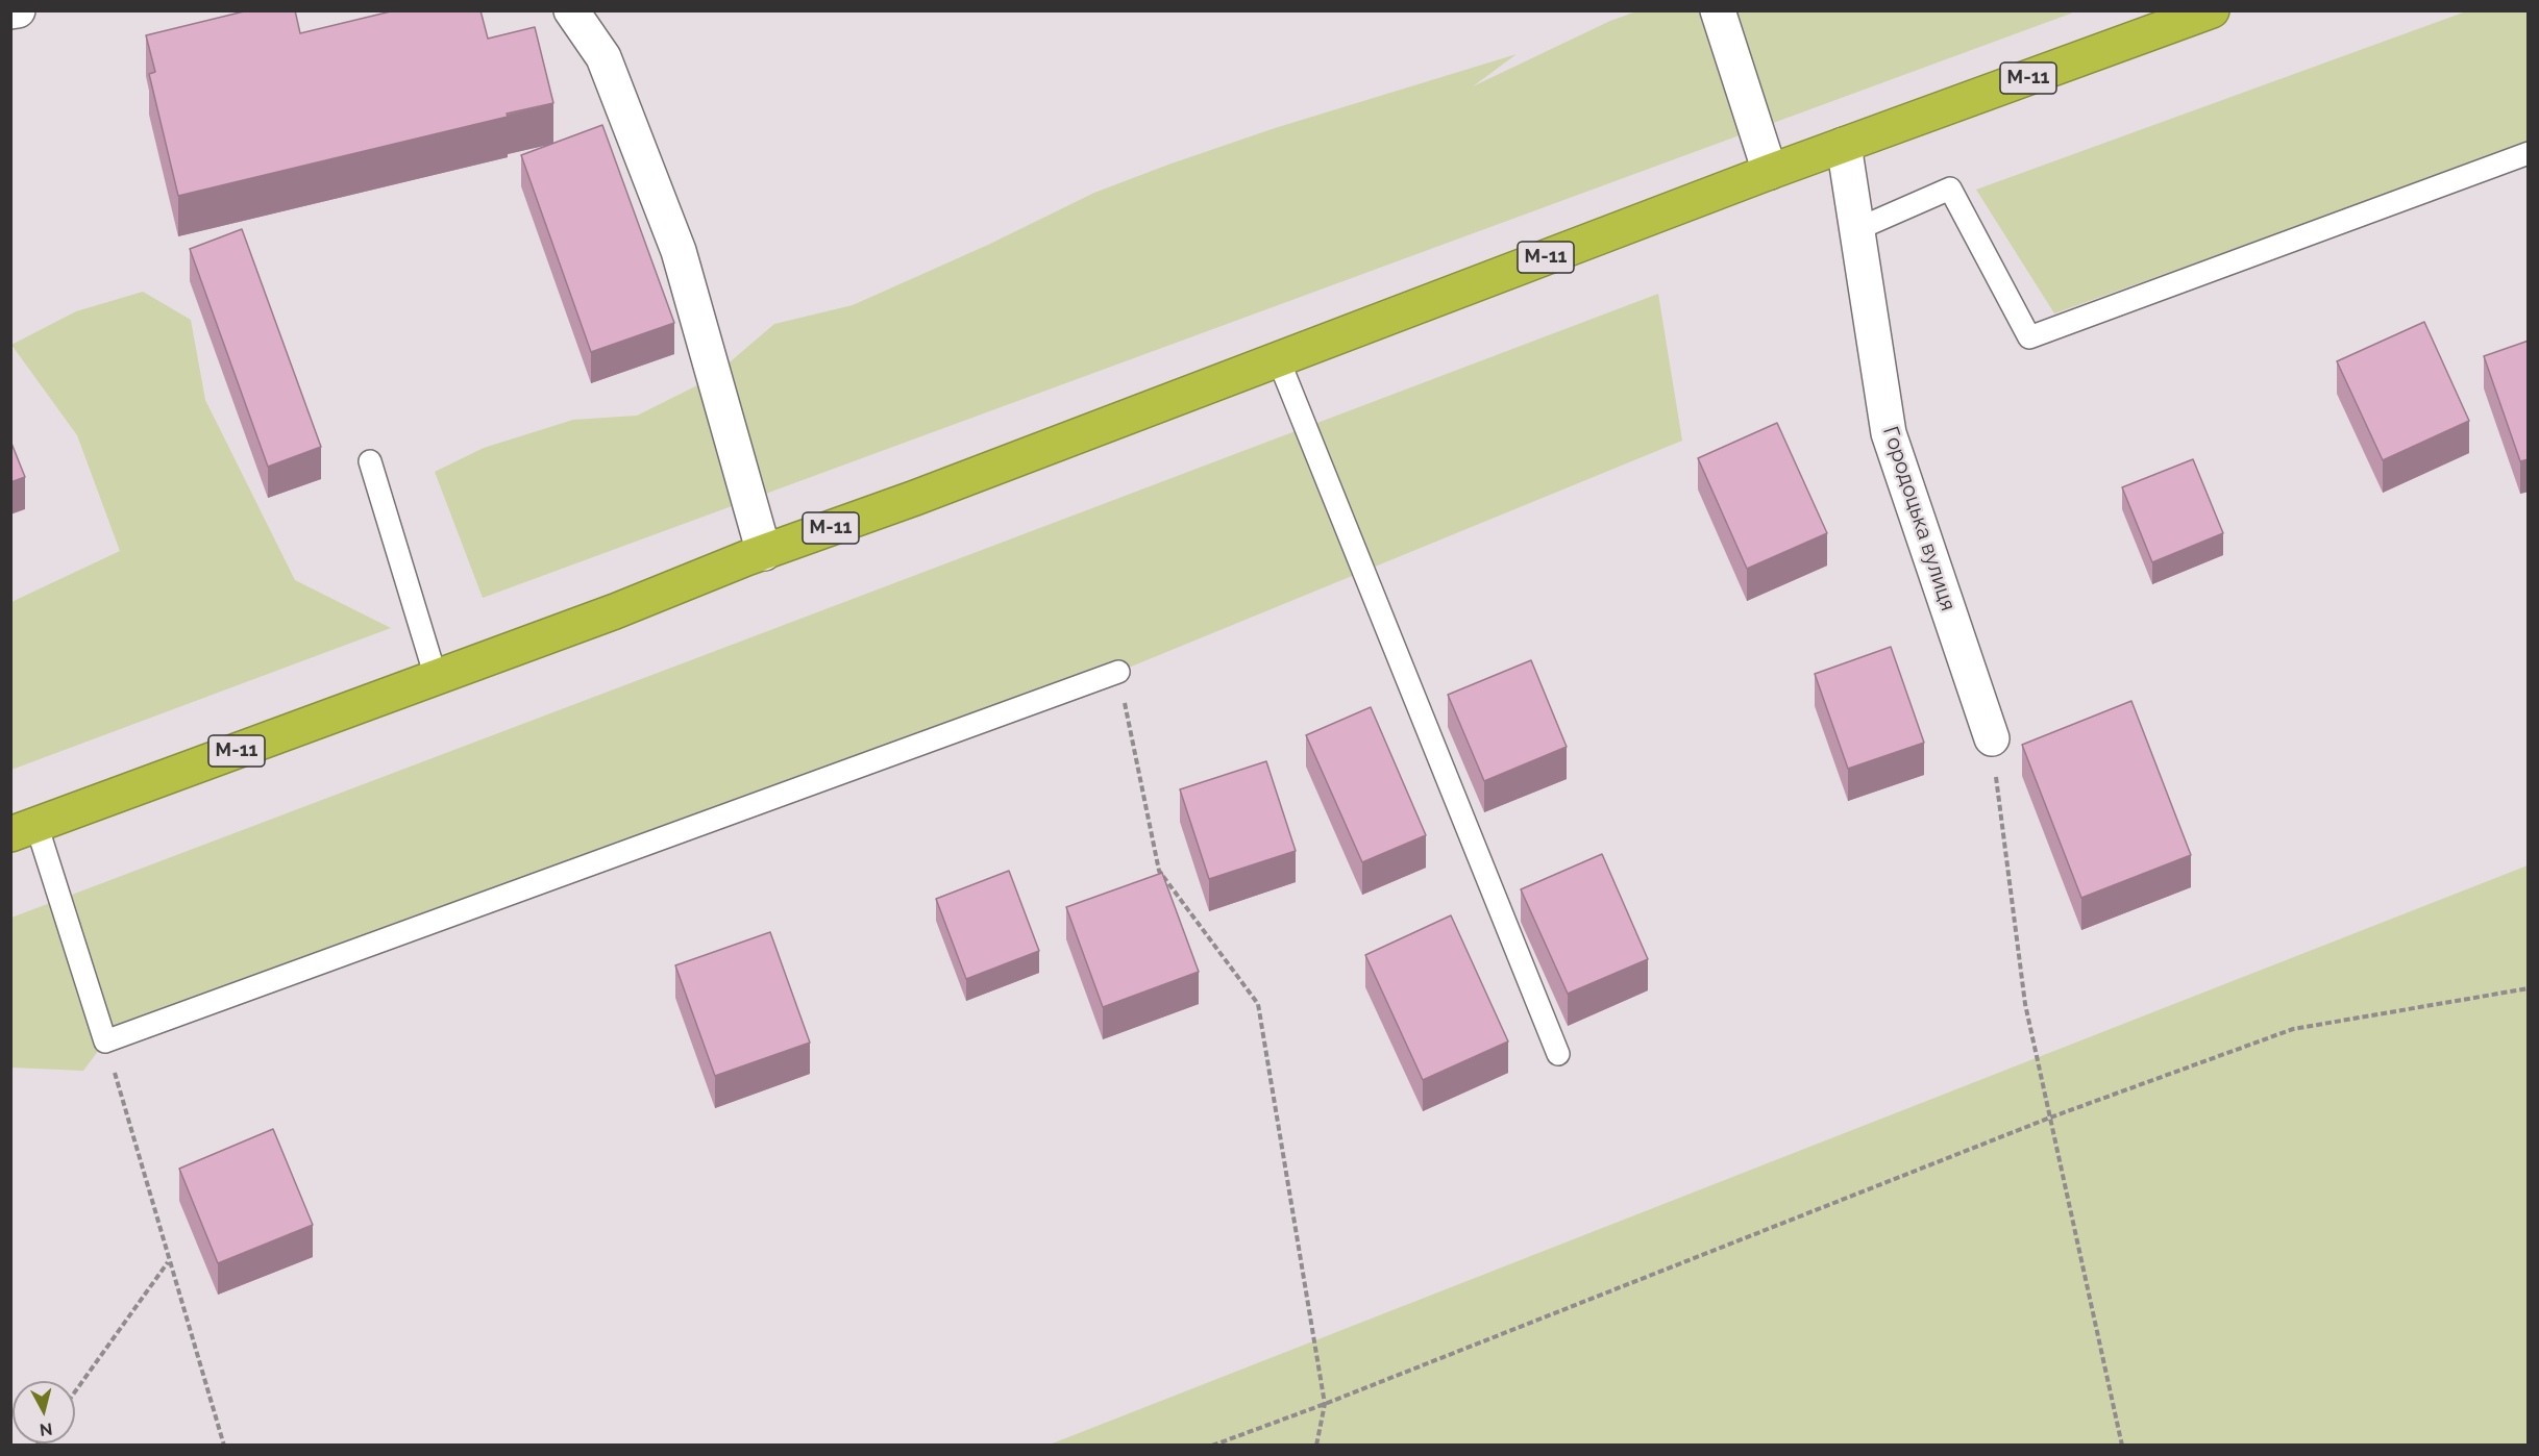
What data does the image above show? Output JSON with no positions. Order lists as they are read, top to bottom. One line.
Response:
{"streets":{"highway":["М-11"],"street":["Городоцька вулиця"]},"crossings":[["М-11","Городоцька вулиця"]],"north":"bottom"}
